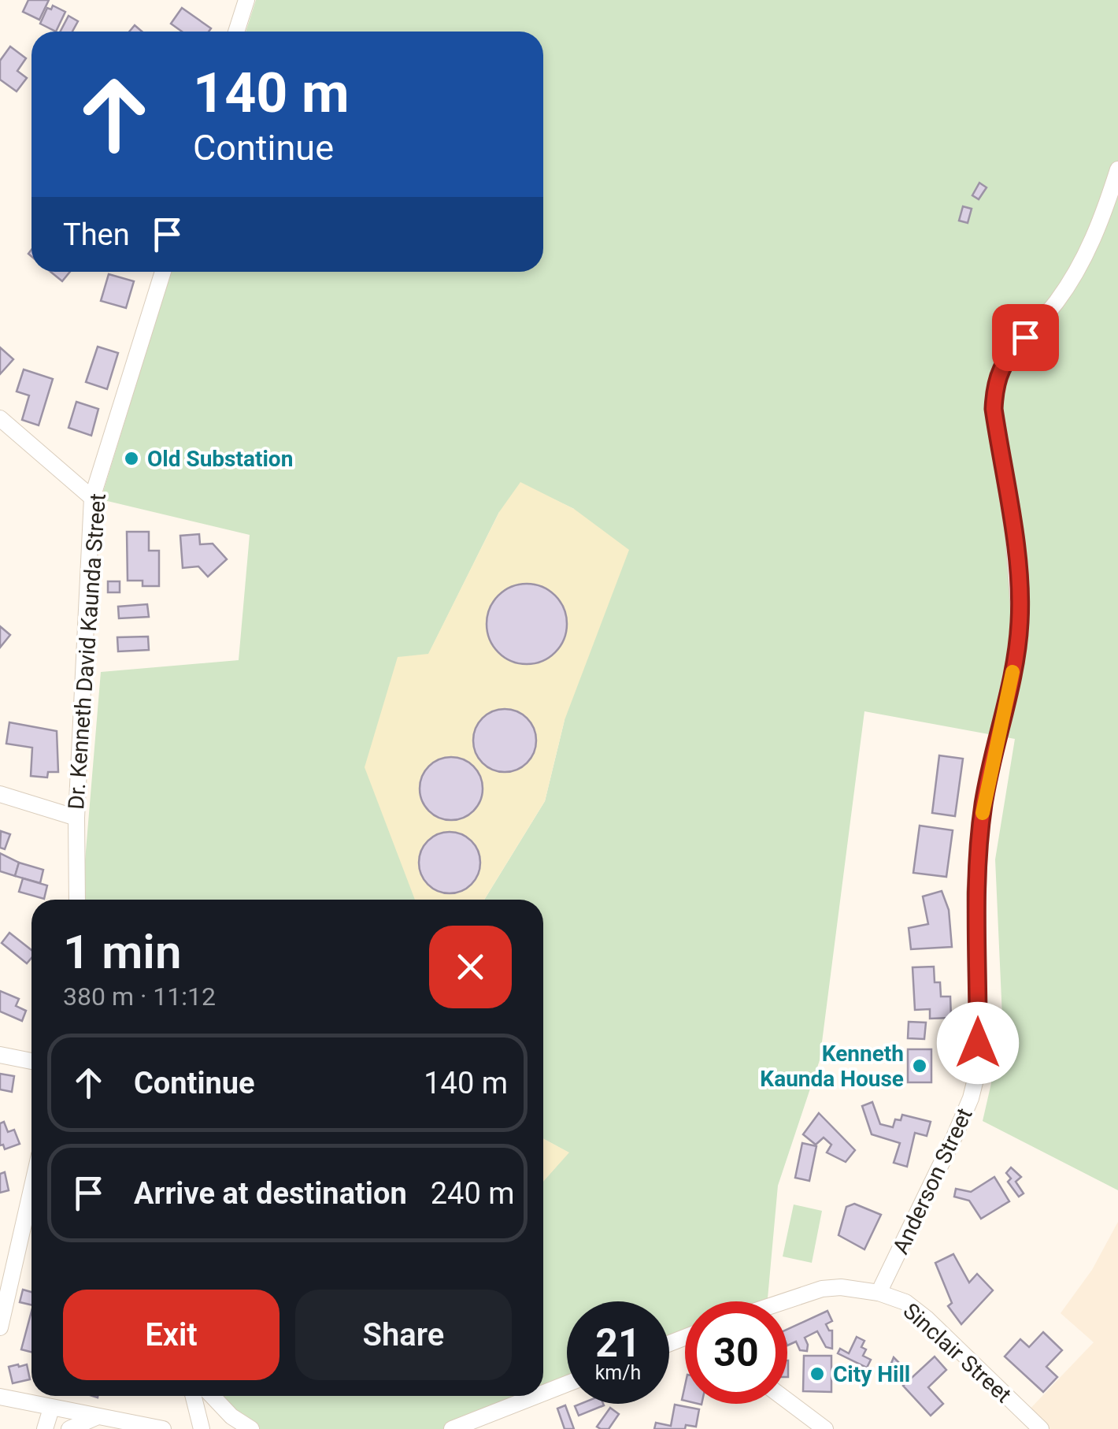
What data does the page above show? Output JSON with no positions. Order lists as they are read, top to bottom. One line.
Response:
{"streets":{"street":["Dr. Kenneth David Kaunda Street","Anderson Street","Sinclair Street"]},"crossings":[["Anderson Street","Sinclair Street"]],"places":["Old Substation","Kenneth Kaunda House","City Hill"],"page":{"turn":["140 m","Continue"],"then":"Then","heading":["1 min","380 m · 11:12"],"list":[{"name":"Continue","value":"140 m"},{"name":"Arrive at destination","value":"240 m"}],"buttons":["Exit","Share"],"speed":"21 km/h","limit":"30"}}
